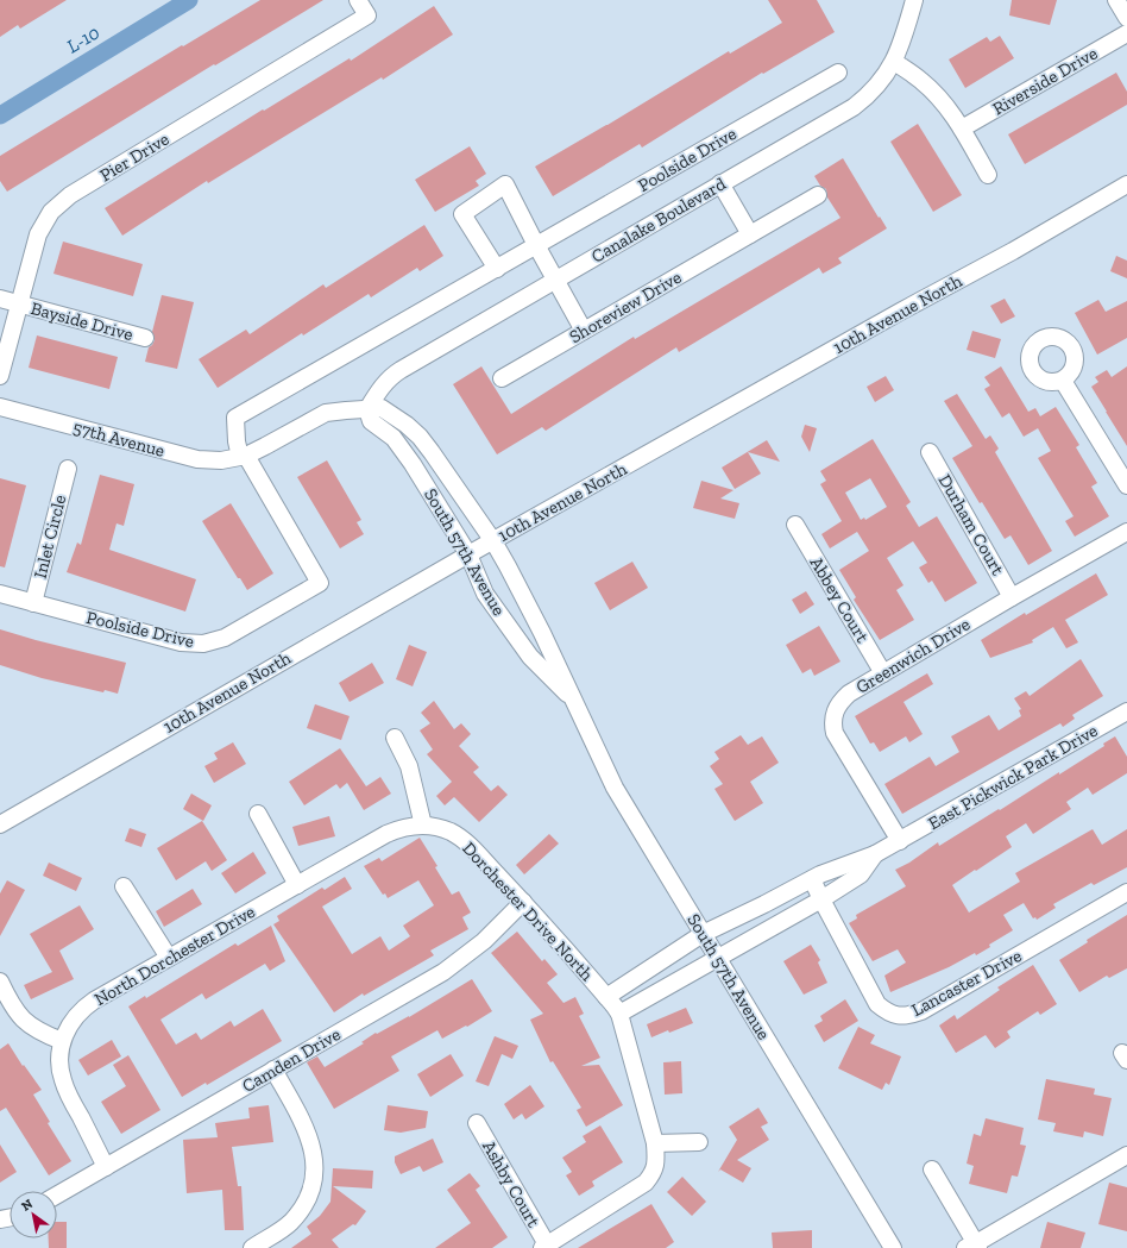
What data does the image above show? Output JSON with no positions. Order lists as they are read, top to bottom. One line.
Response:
{"streets":{"street":["Riverside Drive","Pier Drive","Poolside Drive","Canalake Boulevard","Shoreview Drive","10th Avenue North","Bayside Drive","57th Avenue","Durham Court","Inlet Circle","South 57th Avenue","Abbey Court","Greenwich Drive","East Pickwick Park Drive","Dorchester Drive North","North Dorchester Drive","Lancaster Drive","Camden Drive","Ashby Court"]},"crossings":[["Pier Drive","Bayside Drive"],["Poolside Drive","57th Avenue"],["Poolside Drive","Inlet Circle"],["Canalake Boulevard","57th Avenue"],["Canalake Boulevard","South 57th Avenue"],["10th Avenue North","South 57th Avenue"],["57th Avenue","South 57th Avenue"],["Durham Court","Greenwich Drive"],["South 57th Avenue","East Pickwick Park Drive"],["Abbey Court","Greenwich Drive"],["Greenwich Drive","East Pickwick Park Drive"],["East Pickwick Park Drive","Dorchester Drive North"],["East Pickwick Park Drive","Lancaster Drive"],["Dorchester Drive North","North Dorchester Drive"],["Dorchester Drive North","Camden Drive"],["North Dorchester Drive","Camden Drive"]],"water":["L-10"],"north":"top left"}
